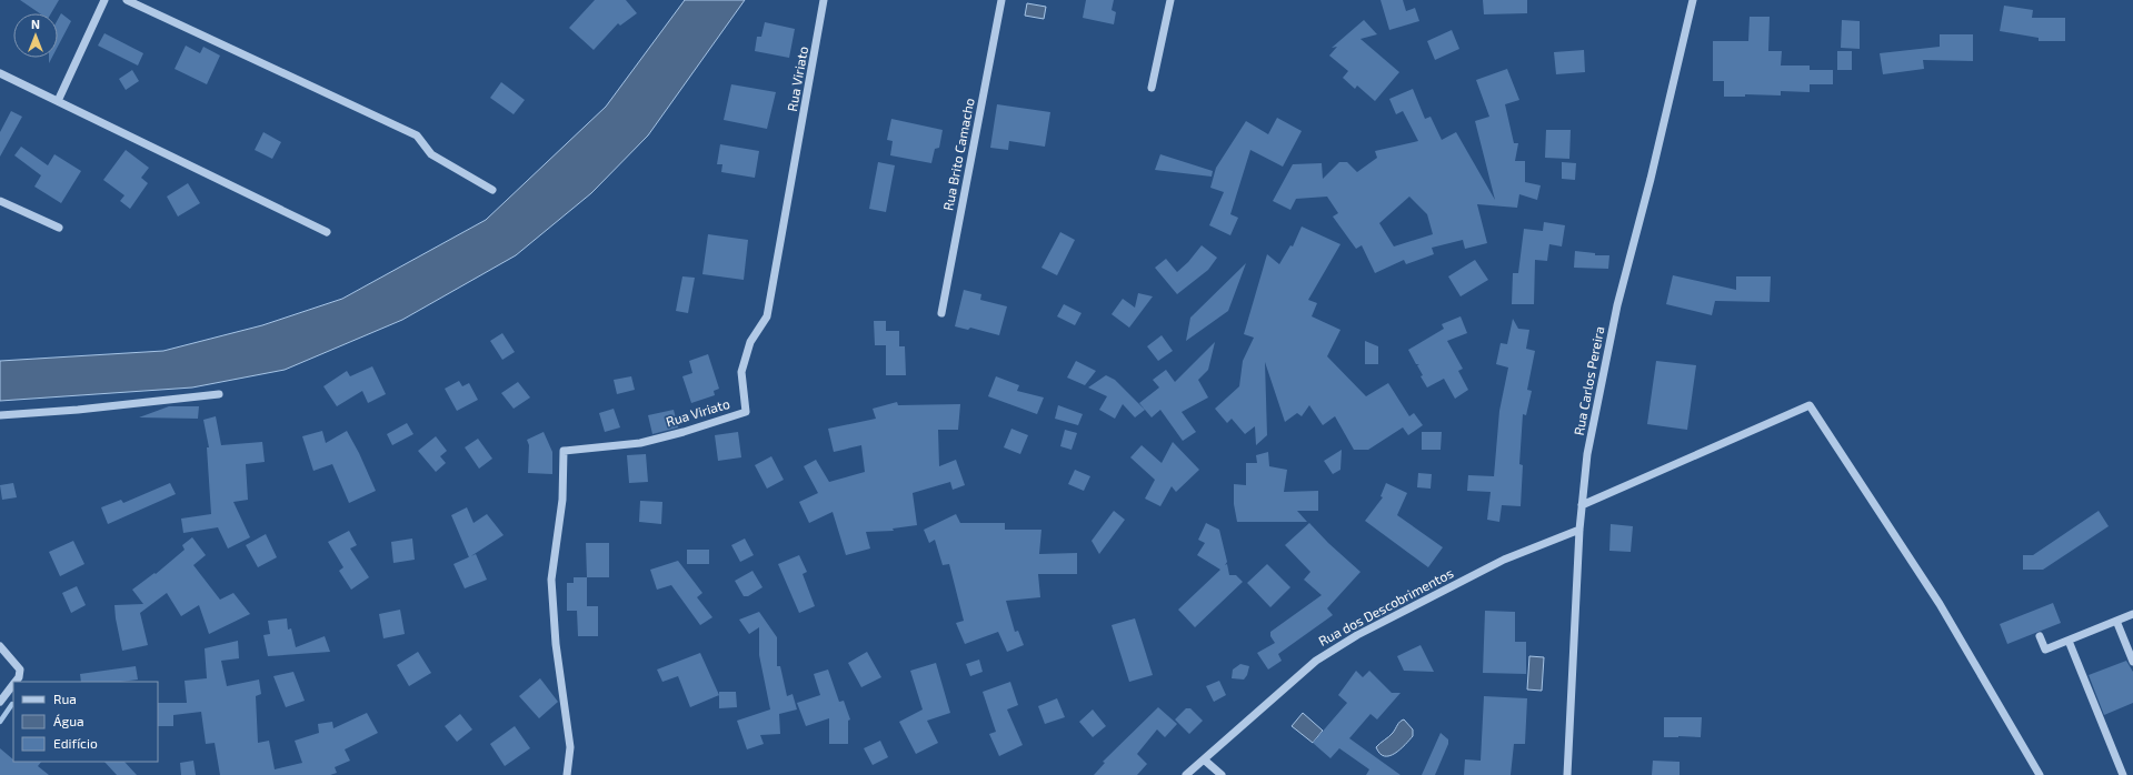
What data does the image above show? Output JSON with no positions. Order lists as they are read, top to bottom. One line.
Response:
{"streets":{"street":["Rua Viriato","Rua Brito Camacho","Rua Carlos Pereira","Rua dos Descobrimentos"]},"crossings":[["Rua Carlos Pereira","Rua dos Descobrimentos"]],"legend":["Rua","Água","Edifício"],"north":"top"}
